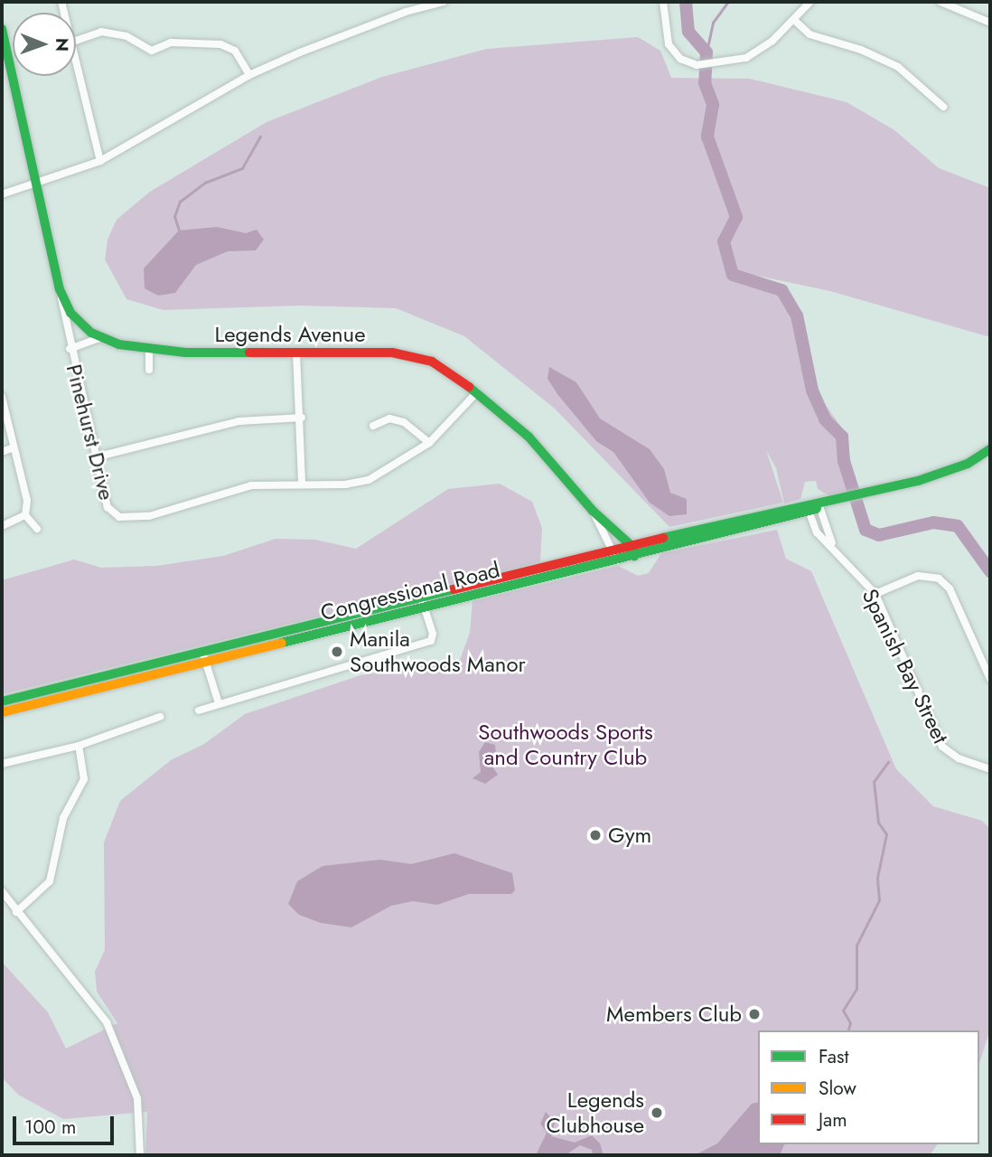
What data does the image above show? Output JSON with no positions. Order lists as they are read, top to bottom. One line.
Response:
{"streets":{"main road":["Legends Avenue","Congressional Road"],"street":["Pinehurst Drive","Spanish Bay Street"]},"crossings":[["Legends Avenue","Pinehurst Drive"],["Legends Avenue","Congressional Road"],["Congressional Road","Spanish Bay Street"]],"parks":["Southwoods Sports and Country Club"],"places":["Manila Southwoods Manor","Gym","Members Club","Legends Clubhouse"],"legend":["Fast","Slow","Jam"],"scale_bar":"100 m","north":"right"}
